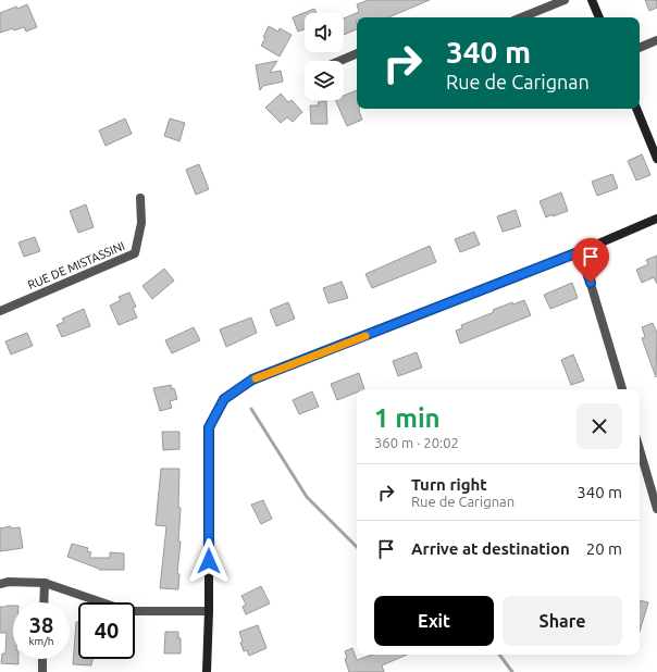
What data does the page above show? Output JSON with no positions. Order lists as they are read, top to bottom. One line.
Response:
{"streets":{"street":["RUE DE MISTASSINI"]},"page":{"turn":["340 m","Rue de Carignan"],"heading":["1 min","360 m · 20:02"],"list":[{"name":"Turn right","note":"Rue de Carignan","value":"340 m"},{"name":"Arrive at destination","value":"20 m"}],"buttons":["Exit","Share"],"speed":"38 km/h","limit":"40"}}
